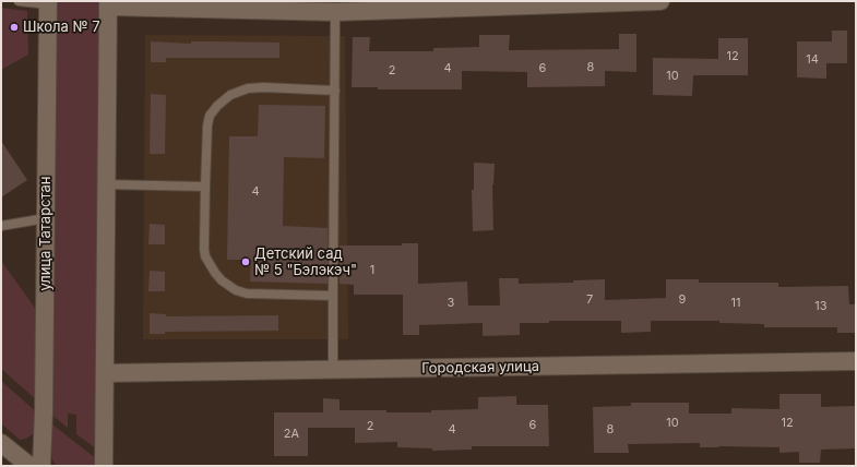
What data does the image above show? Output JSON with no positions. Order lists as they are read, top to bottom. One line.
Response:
{"streets":{"street":["улица Татарстан","Городская улица"]},"places":["Школа № 7","Детский сад № 5 \"Бэлэкэч\""],"house_numbers":["12","14","8","4","6","2","10","4","1","7","9","3","11","13","10","12","6","2","4","8","2А"]}
